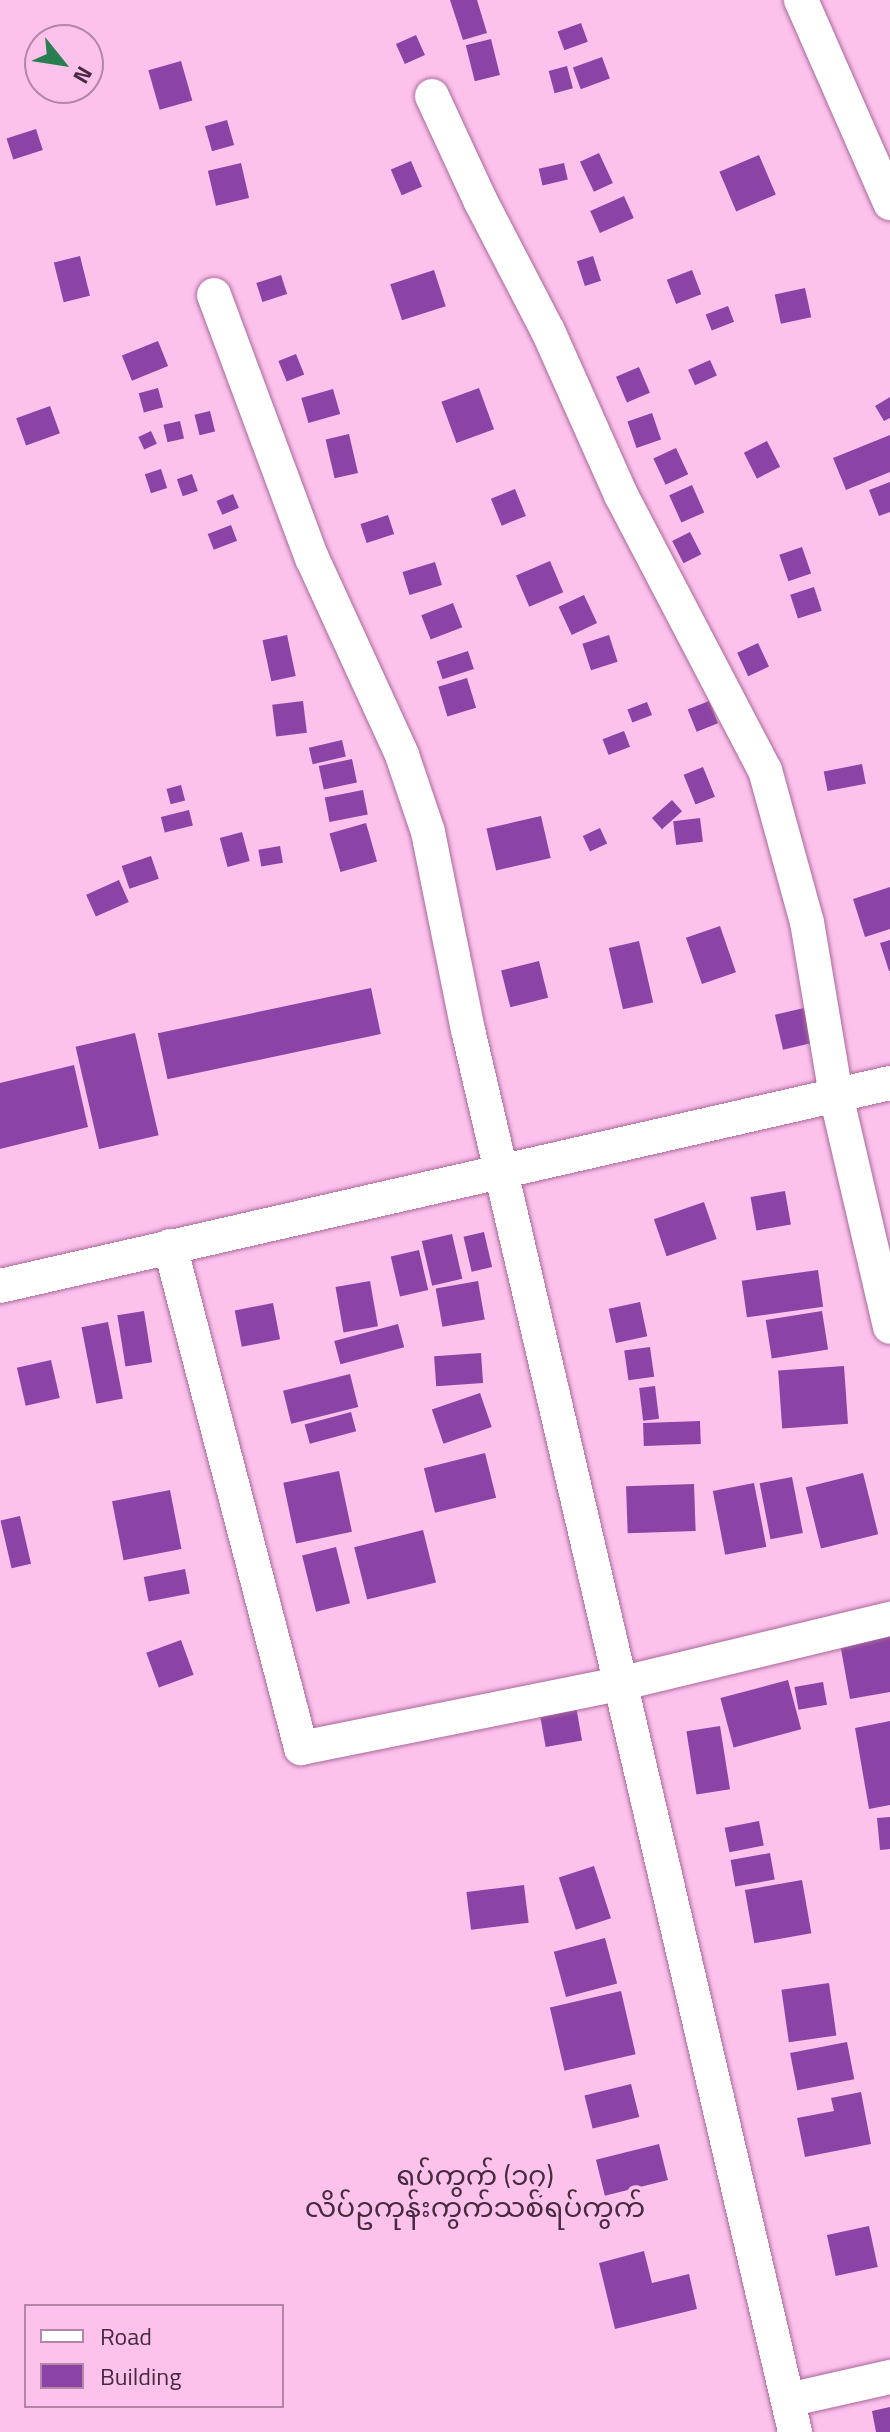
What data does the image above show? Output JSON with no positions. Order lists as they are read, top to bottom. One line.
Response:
{"districts":["ရပ်ကွက် (၁၇) လိပ်ဥကုန်းကွက်သစ်ရပ်ကွက်"],"legend":["Road","Building"],"north":"bottom right"}
